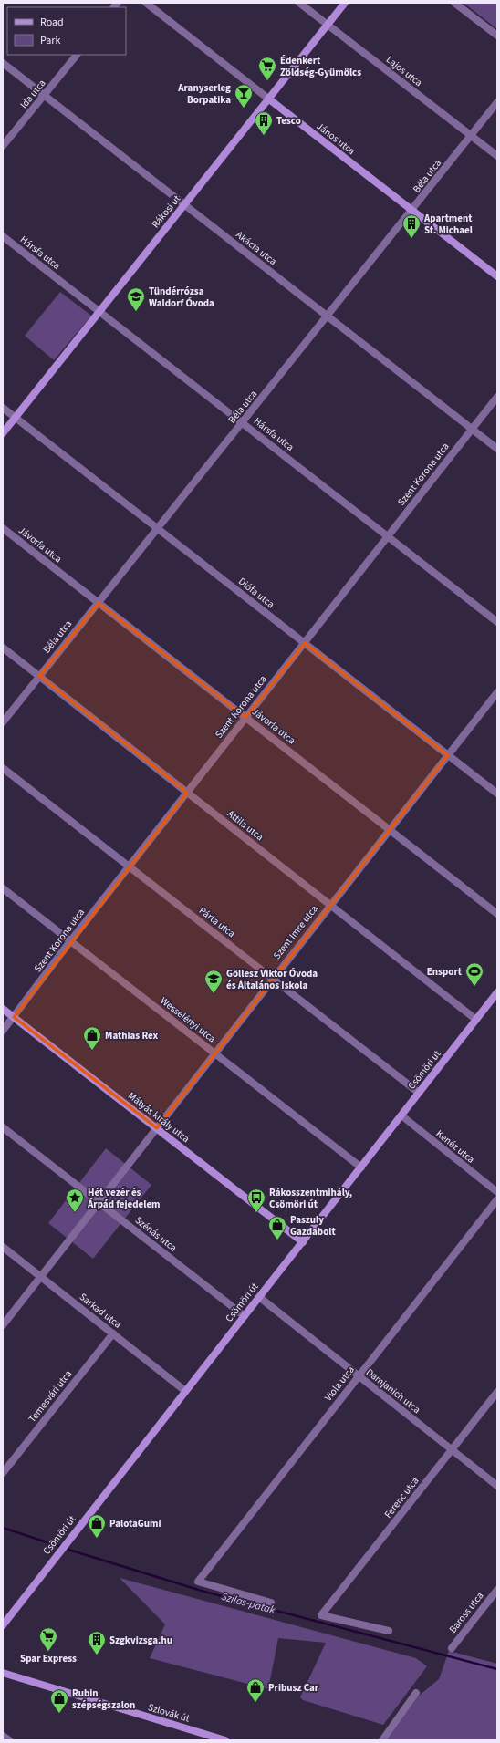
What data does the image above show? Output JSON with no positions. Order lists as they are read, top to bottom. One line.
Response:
{"streets":{"main road":["János utca","Rákosi út","Csömöri út","Mátyás király utca","Szlovák út"],"street":["Lajos utca","Ida utca","Béla utca","Akácfa utca","Hársfa utca","Szent Korona utca","Jávorfa utca","Diófa utca","Attila utca","Párta utca","Szent Imre utca","Wesselényi utca","Kenéz utca","Szénás utca","Sarkad utca","Viola utca","Damjanich utca","Temesvári utca","Ferenc utca","Baross utca"]},"crossings":[["Lajos utca","Béla utca"],["Lajos utca","Rákosi út"],["Ida utca","Akácfa utca"],["János utca","Béla utca"],["János utca","Rákosi út"],["Béla utca","Akácfa utca"],["Béla utca","Hársfa utca"],["Béla utca","Jávorfa utca"],["Béla utca","Diófa utca"],["Béla utca","Attila utca"],["Rákosi út","Akácfa utca"],["Rákosi út","Hársfa utca"],["Rákosi út","Diófa utca"],["Akácfa utca","Szent Korona utca"],["Hársfa utca","Szent Korona utca"],["Szent Korona utca","Jávorfa utca"],["Szent Korona utca","Diófa utca"],["Szent Korona utca","Attila utca"],["Szent Korona utca","Párta utca"],["Szent Korona utca","Wesselényi utca"],["Szent Korona utca","Mátyás király utca"],["Jávorfa utca","Szent Imre utca"],["Diófa utca","Szent Imre utca"],["Attila utca","Szent Imre utca"],["Attila utca","Csömöri út"],["Párta utca","Szent Imre utca"],["Párta utca","Csömöri út"],["Szent Imre utca","Wesselényi utca"],["Szent Imre utca","Mátyás király utca"],["Szent Imre utca","Szénás utca"],["Szent Imre utca","Sarkad utca"],["Wesselényi utca","Csömöri út"],["Csömöri út","Mátyás király utca"],["Csömöri út","Kenéz utca"],["Csömöri út","Szénás utca"],["Csömöri út","Sarkad utca"],["Csömöri út","Damjanich utca"],["Sarkad utca","Temesvári utca"],["Viola utca","Damjanich utca"],["Damjanich utca","Ferenc utca"]],"water":["Szilas-patak"],"places":{"supermarket":["Édenkert Zöldség-Gyümölcs","Spar Express"],"bar":["Aranyserleg Borpatika"],"building":["Tesco","Apartment St. Michael","Szgkvizsga.hu"],"school or university":["Tündérrózsa Waldorf Óvoda","Göllesz Viktor Óvoda és Általános Iskola"],"sports":["Ensport"],"shop":["Mathias Rex","Paszuly Gazdabolt","PalotaGumi","Pribusz Car","Rubin szépségszalon"],"place":["Hét vezér és Árpád fejedelem"],"bus stop":["Rákosszentmihály, Csömöri út"]},"legend":["Road","Park"]}
